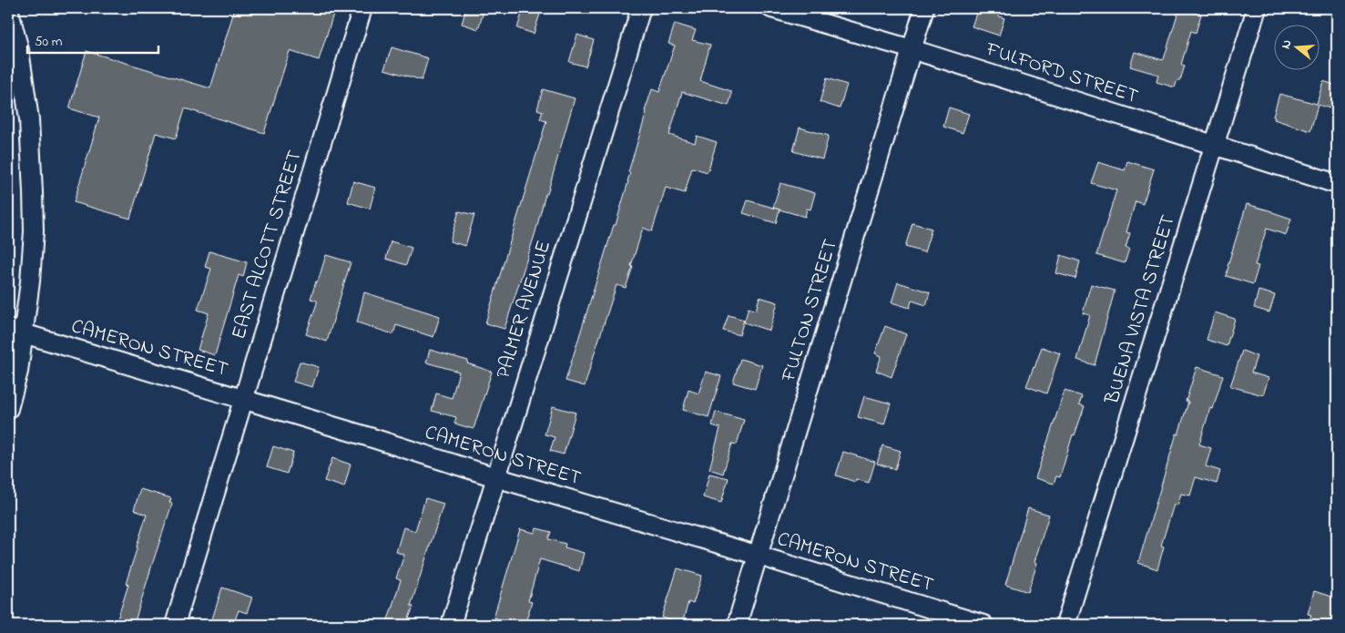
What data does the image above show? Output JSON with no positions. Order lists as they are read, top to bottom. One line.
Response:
{"streets":{"street":["FULFORD STREET","EAST ALCOTT STREET","PALMER AVENUE","BUENA VISTA STREET","FULTON STREET","CAMERON STREET"]},"crossings":[["FULFORD STREET","BUENA VISTA STREET"],["FULFORD STREET","FULTON STREET"],["EAST ALCOTT STREET","CAMERON STREET"],["PALMER AVENUE","CAMERON STREET"],["FULTON STREET","CAMERON STREET"]],"scale_bar":"50 m","north":"left"}
